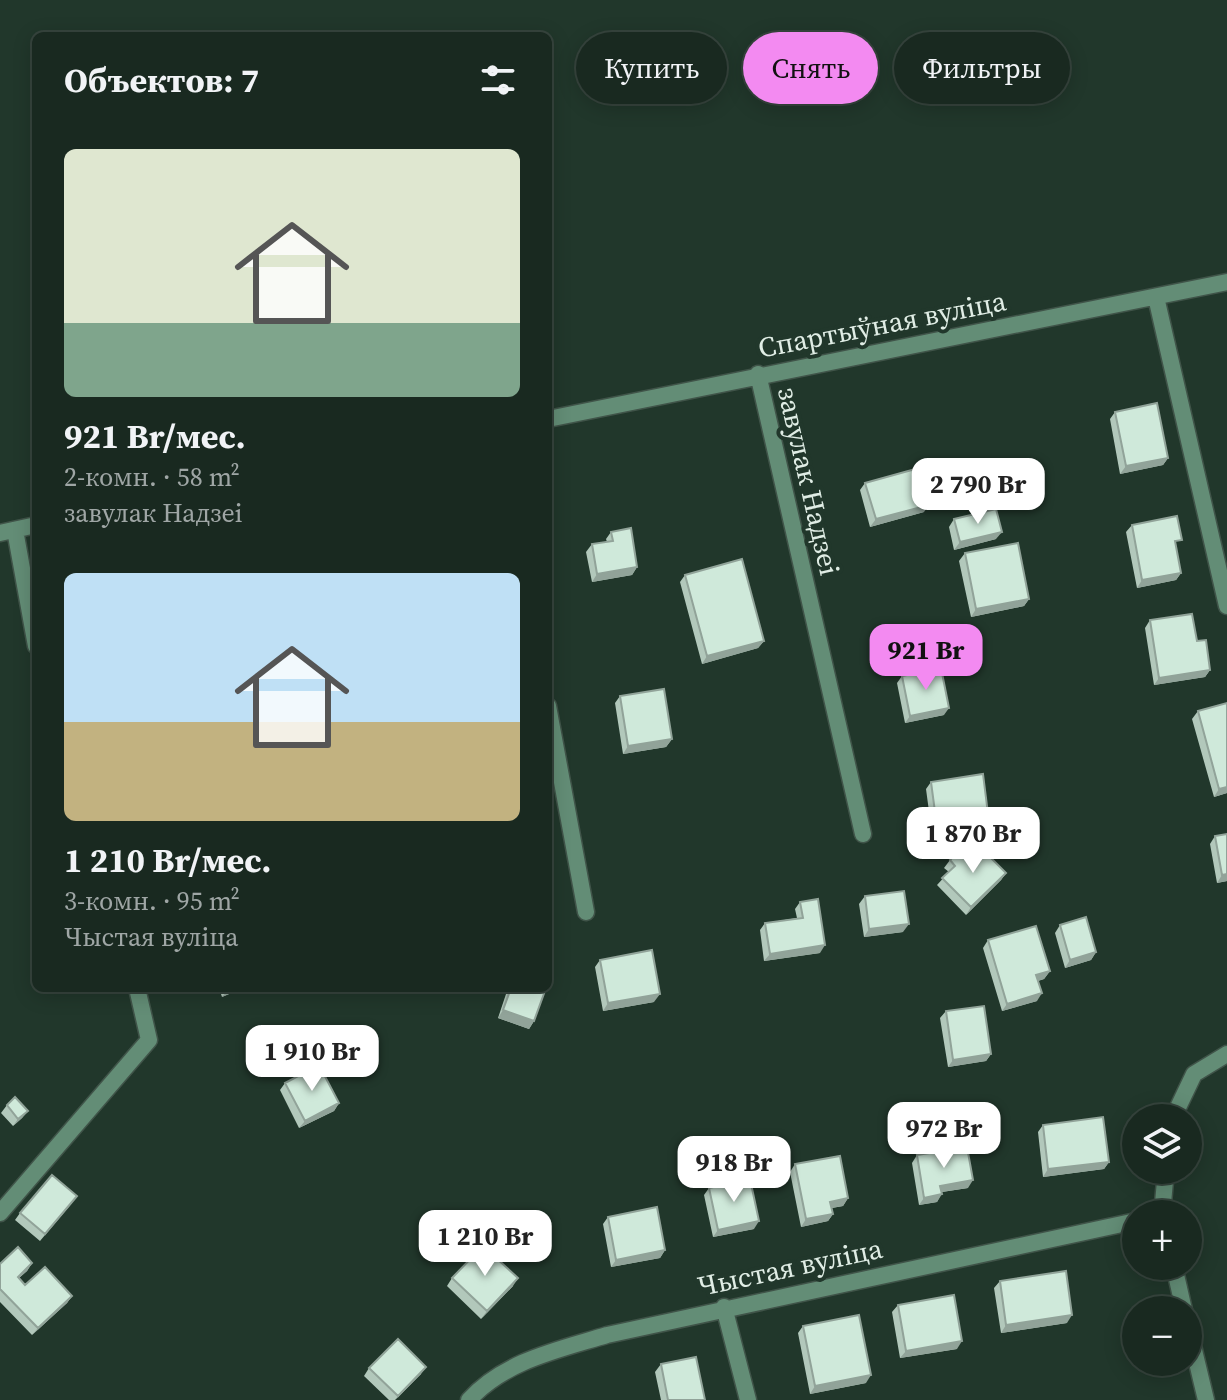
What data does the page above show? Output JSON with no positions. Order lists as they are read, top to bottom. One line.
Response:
{"streets":{"street":["Спартыўная вуліца","завулак Надзеі","Чыстая вуліца"]},"crossings":[["Спартыўная вуліца","завулак Надзеі"]],"page":{"chip":["Купить","Снять","Фильтры"],"heading":"Объектов: 7","list":[{"name":"921 Br/мес.","note":"2-комн. · 58 m² · завулак Надзеі"},{"name":"1 210 Br/мес.","note":"3-комн. · 95 m² · Чыстая вуліца"}],"price":["2 790 Br","921 Br","1 870 Br","1 910 Br","972 Br","918 Br","1 210 Br"],"map_buttons":["+","−"]}}
